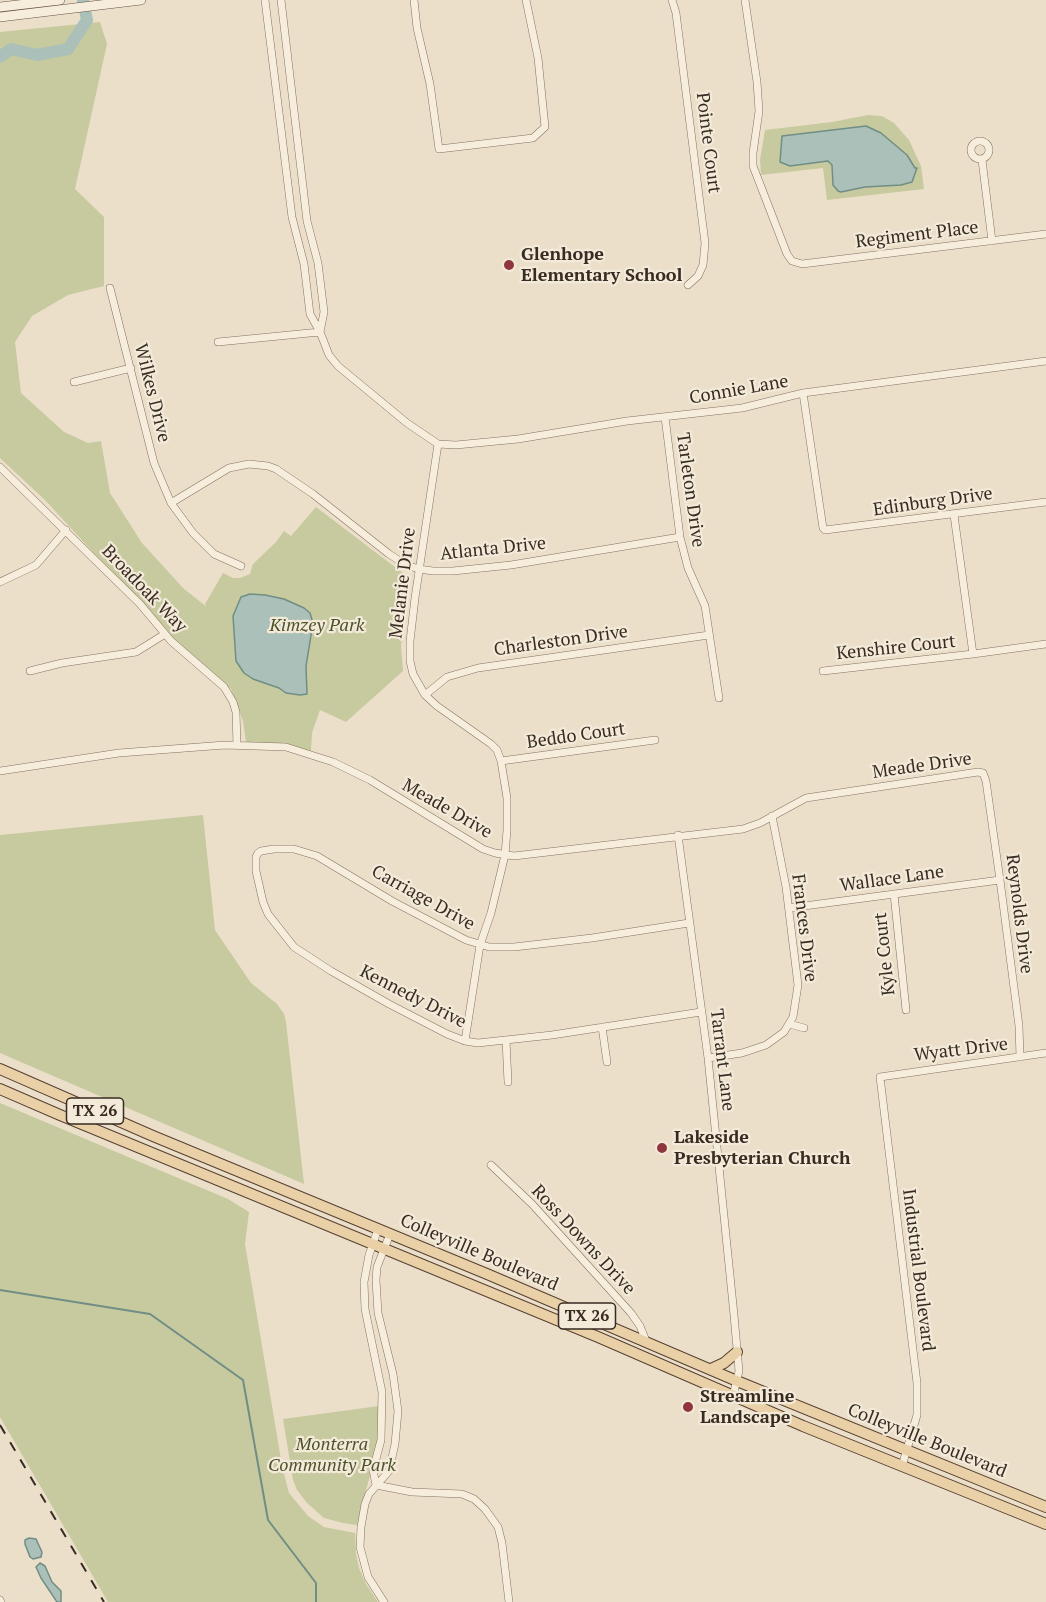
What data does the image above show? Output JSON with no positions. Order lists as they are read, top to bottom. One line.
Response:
{"streets":{"main road":["TX 26","Colleyville Boulevard"],"street":["Pointe Court","Regiment Place","Connie Lane","Wilkes Drive","Tarleton Drive","Edinburg Drive","Atlanta Drive","Melanie Drive","Broadoak Way","Charleston Drive","Kenshire Court","Beddo Court","Meade Drive","Wallace Lane","Carriage Drive","Reynolds Drive","Frances Drive","Kyle Court","Kennedy Drive","Wyatt Drive","Tarrant Lane","Ross Downs Drive","Industrial Boulevard"]},"crossings":[["Connie Lane","Tarleton Drive"],["Connie Lane","Edinburg Drive"],["Connie Lane","Melanie Drive"],["Wilkes Drive","Atlanta Drive"],["Tarleton Drive","Atlanta Drive"],["Tarleton Drive","Charleston Drive"],["Atlanta Drive","Melanie Drive"],["Melanie Drive","Charleston Drive"],["Melanie Drive","Beddo Court"],["Melanie Drive","Meade Drive"],["Melanie Drive","Carriage Drive"],["Melanie Drive","Kennedy Drive"],["Broadoak Way","Meade Drive"],["Meade Drive","Reynolds Drive"],["Meade Drive","Frances Drive"],["Meade Drive","Tarrant Lane"],["Wallace Lane","Reynolds Drive"],["Wallace Lane","Frances Drive"],["Wallace Lane","Kyle Court"],["Carriage Drive","Kennedy Drive"],["Carriage Drive","Tarrant Lane"],["Reynolds Drive","Wyatt Drive"],["Kennedy Drive","Tarrant Lane"],["Wyatt Drive","Industrial Boulevard"],["Tarrant Lane","Colleyville Boulevard"],["Ross Downs Drive","Colleyville Boulevard"],["Colleyville Boulevard","Industrial Boulevard"]],"parks":["Kimzey Park","Monterra Community Park"],"places":["Glenhope Elementary School","Lakeside Presbyterian Church","Streamline Landscape"]}
